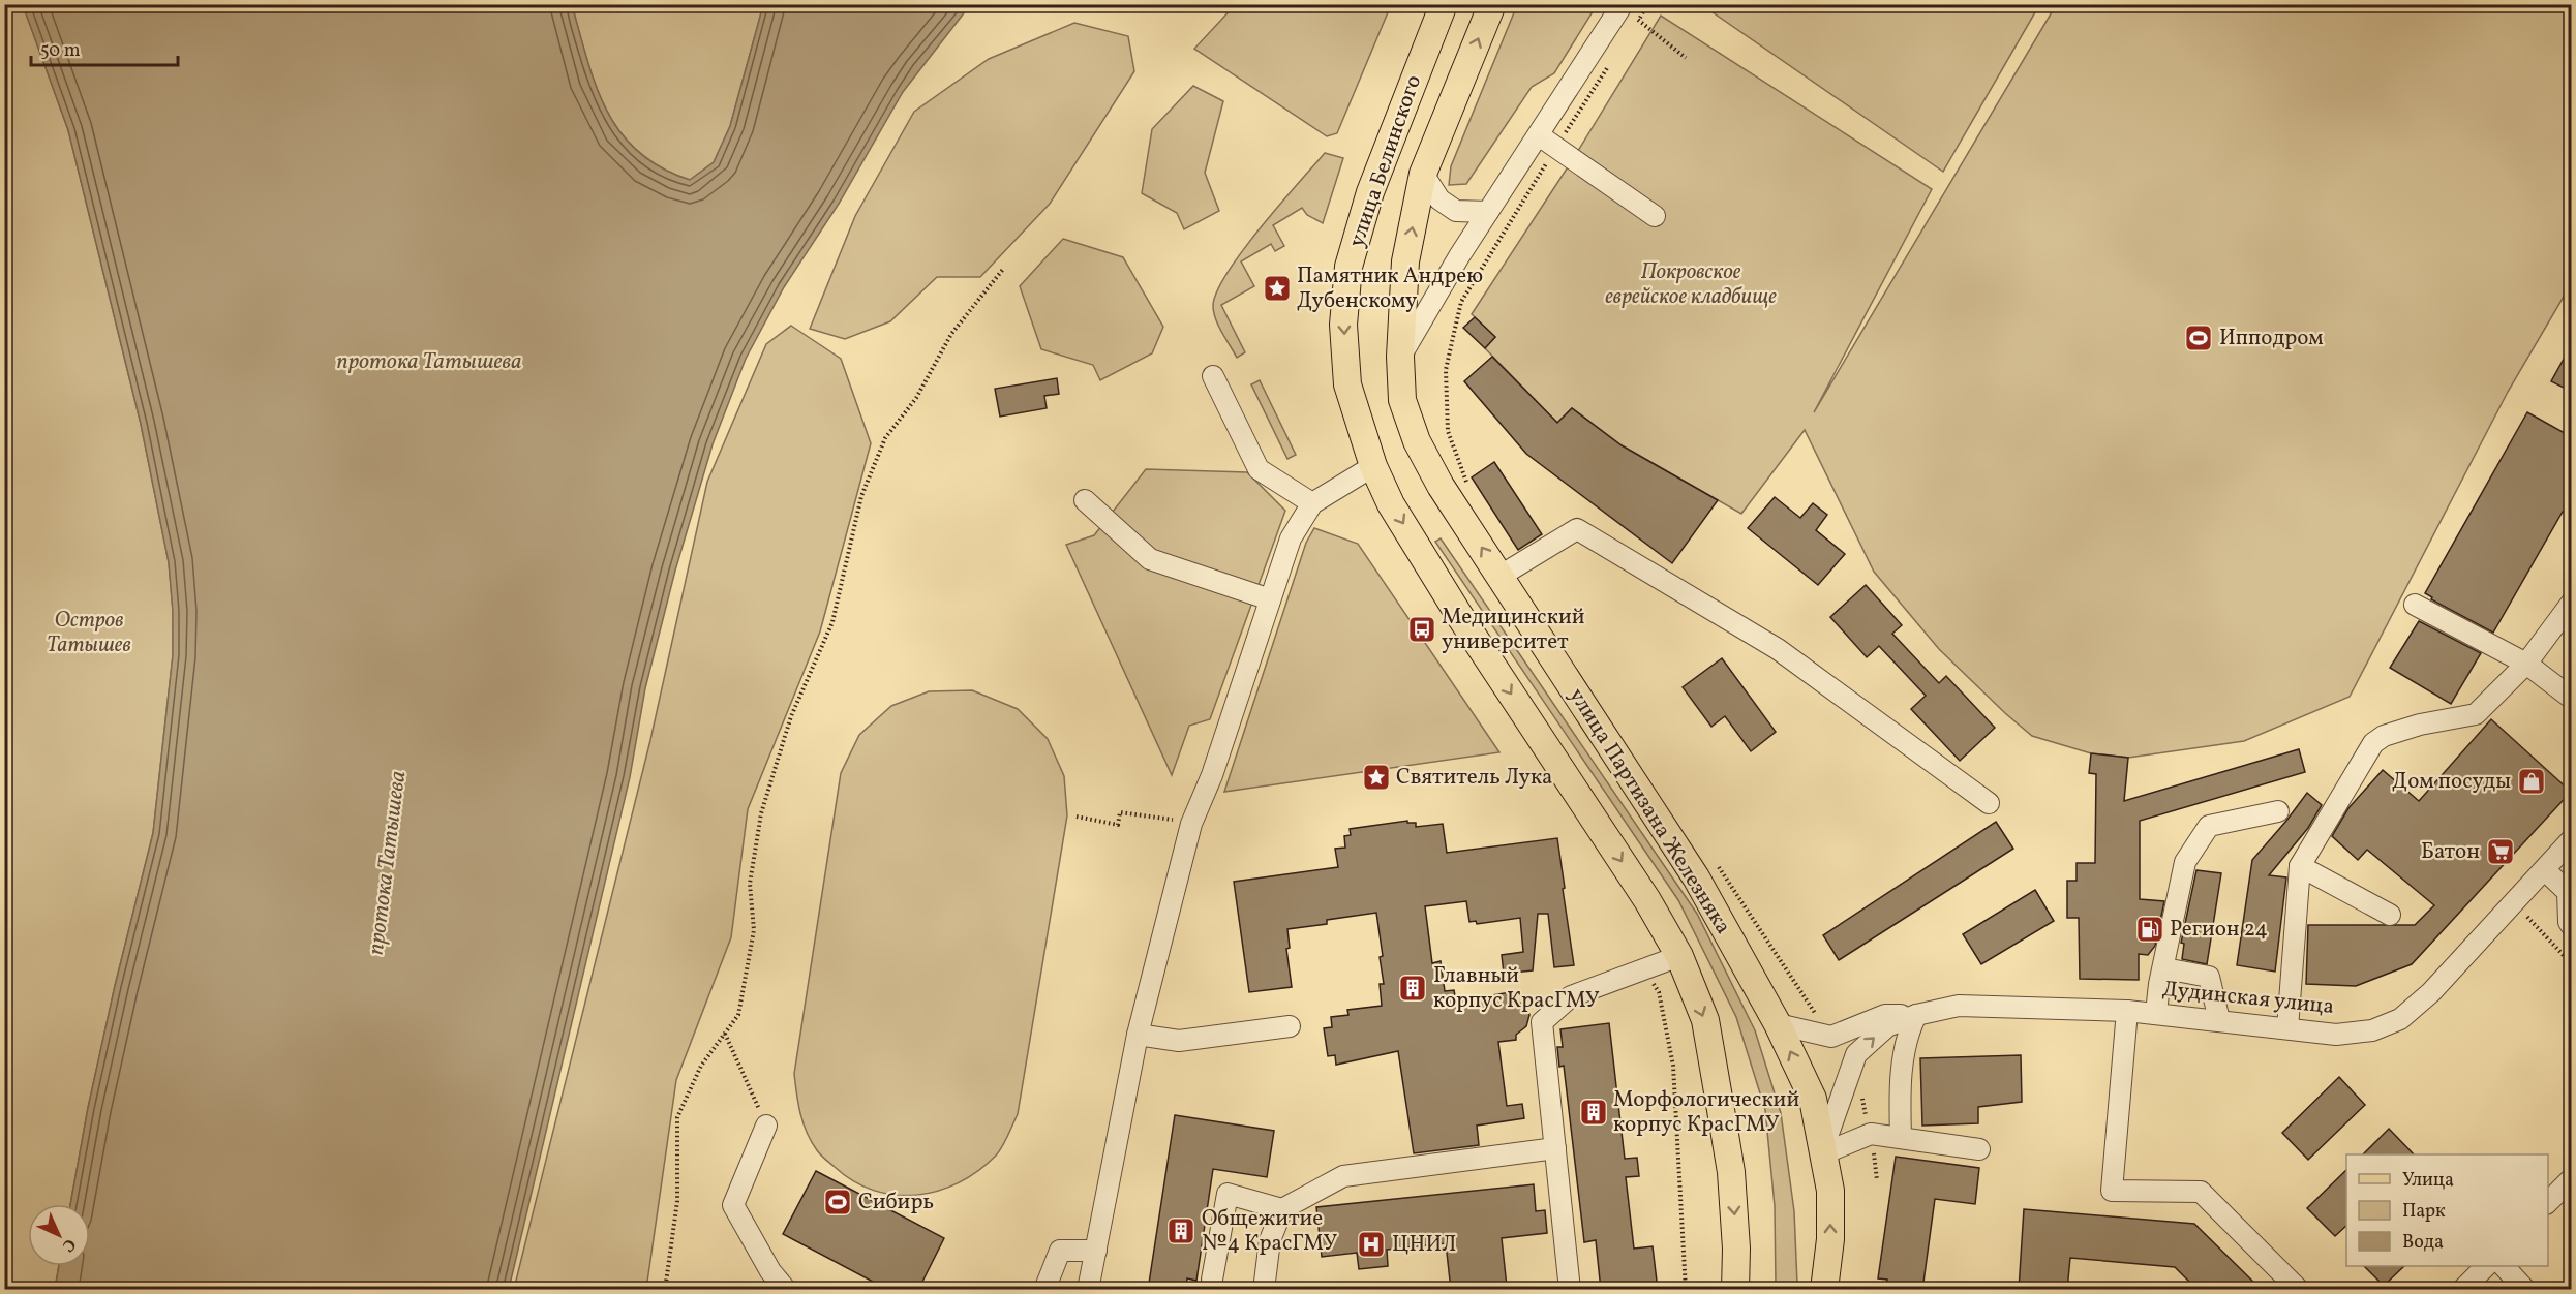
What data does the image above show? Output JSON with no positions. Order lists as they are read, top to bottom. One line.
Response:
{"streets":{"main road":["улица Белинского","улица Партизана Железняка"],"street":["Дудинская улица"]},"crossings":[["улица Белинского","улица Партизана Железняка"]],"water":["протока Татышева"],"parks":["Покровское еврейское кладбище","Остров Татышев"],"places":{"place":["Памятник Андрею Дубенскому","Святитель Лука"],"sports":["Ипподром","Сибирь"],"bus stop":["Медицинский университет"],"shop":["Дом посуды"],"supermarket":["Батон"],"fuel station":["Регион 24"],"building":["Главный корпус КрасГМУ","Морфологический корпус КрасГМУ","Общежитие №4 КрасГМУ"],"hospital":["ЦНИЛ"]},"legend":["Улица","Парк","Вода"],"scale_bar":"50 m","north":"bottom right"}
